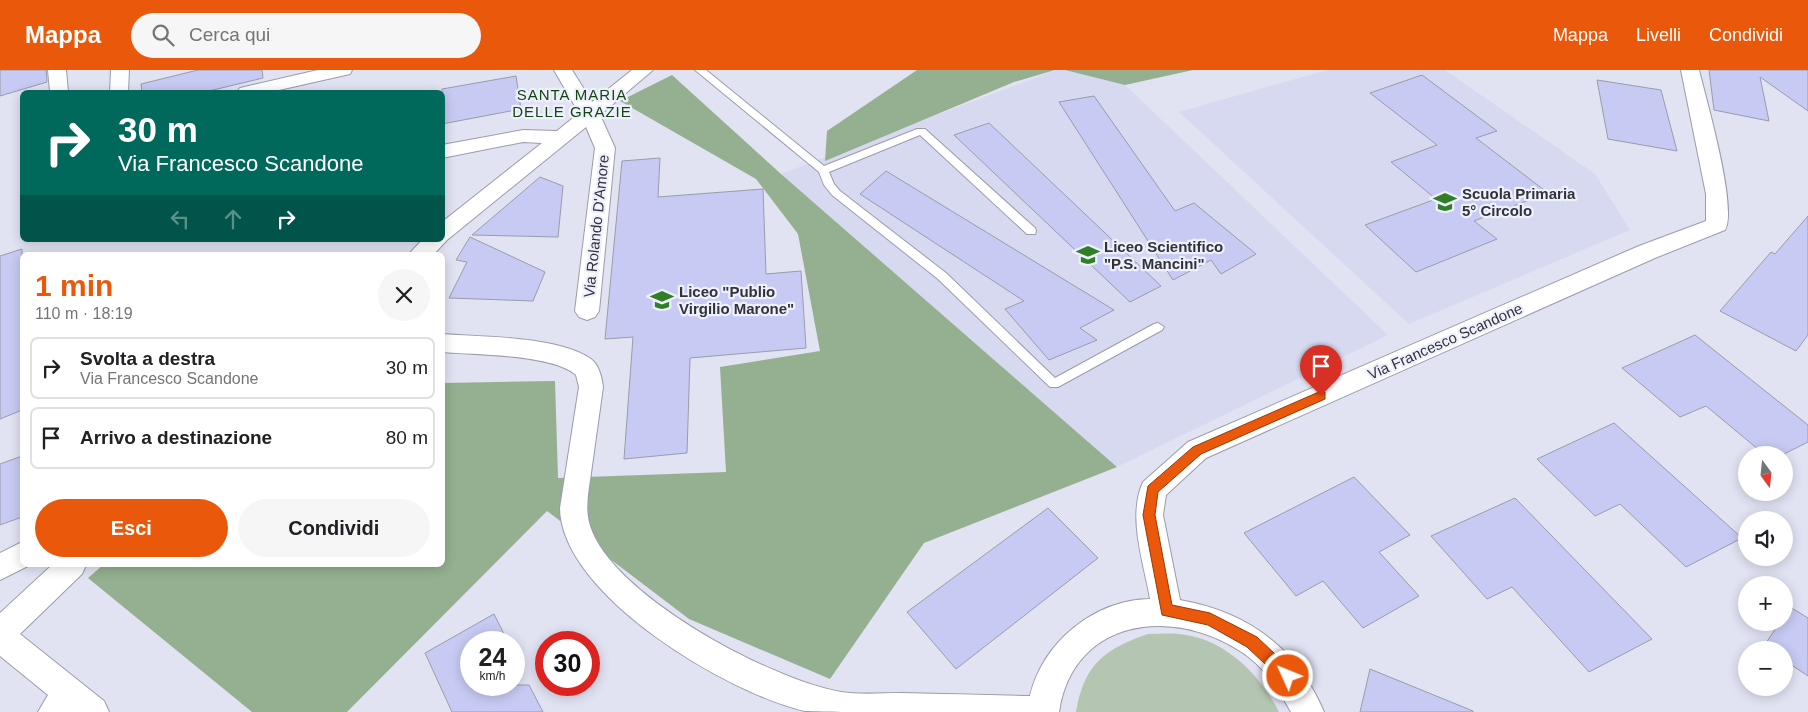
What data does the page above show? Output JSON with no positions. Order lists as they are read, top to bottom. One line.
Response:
{"streets":{"street":["Via Rolando D'Amore","Via Francesco Scandone"]},"districts":["SANTA MARIA DELLE GRAZIE"],"places":{"school or university":["Scuola Primaria 5° Circolo","Liceo Scientifico \"P.S. Mancini\"","Liceo \"Publio Virgilio Marone\""]},"north":"bottom","page":{"header":"Mappa","search":"Cerca qui","nav":["Mappa","Livelli","Condividi"],"turn":["30 m","Via Francesco Scandone"],"heading":["1 min","110 m · 18:19"],"list":[{"name":"Svolta a destra","note":"Via Francesco Scandone","value":"30 m"},{"name":"Arrivo a destinazione","value":"80 m"}],"map_buttons":["+","−"],"buttons":["Esci","Condividi"],"speed":"24 km/h","limit":"30"}}
